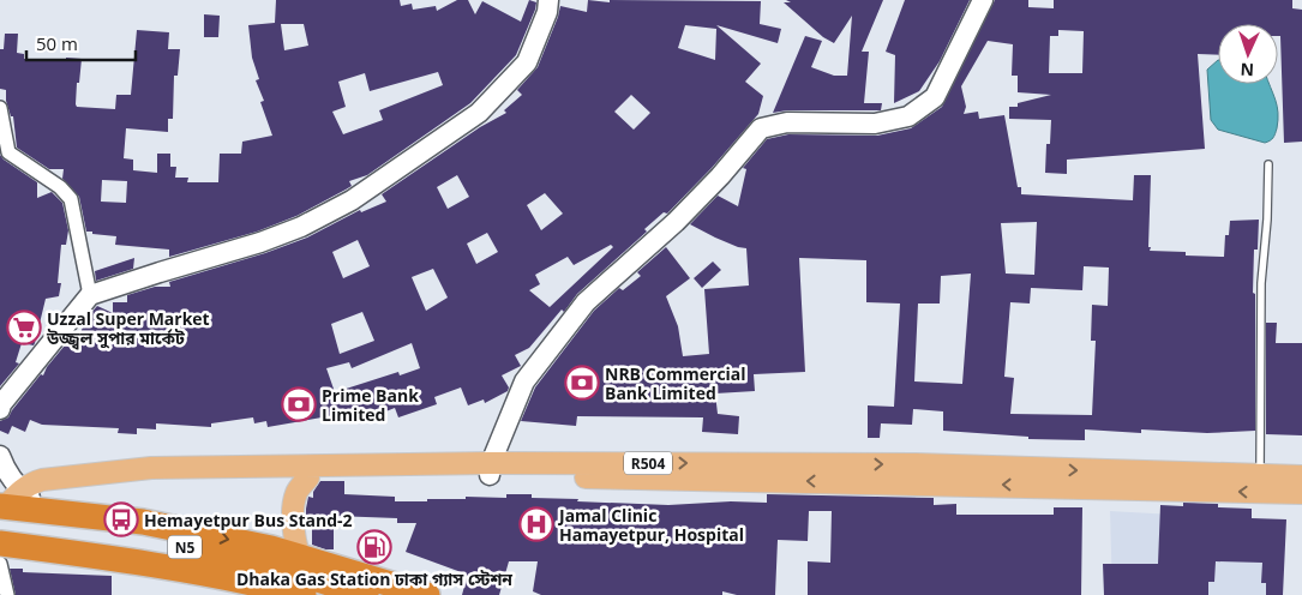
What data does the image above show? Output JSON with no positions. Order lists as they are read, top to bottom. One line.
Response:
{"streets":{"highway":["N5"],"main road":["R504"]},"crossings":[["R504","N5"]],"places":{"supermarket":["Uzzal Super Market উজ্জ্বল সুপার মার্কেট"],"bank":["NRB Commercial Bank Limited","Prime Bank Limited"],"bus stop":["Hemayetpur Bus Stand-2"],"hospital":["Jamal Clinic Hamayetpur, Hospital"],"fuel station":["Dhaka Gas Station ঢাকা গ্যাস স্টেশন"]},"scale_bar":"50 m","north":"bottom"}
